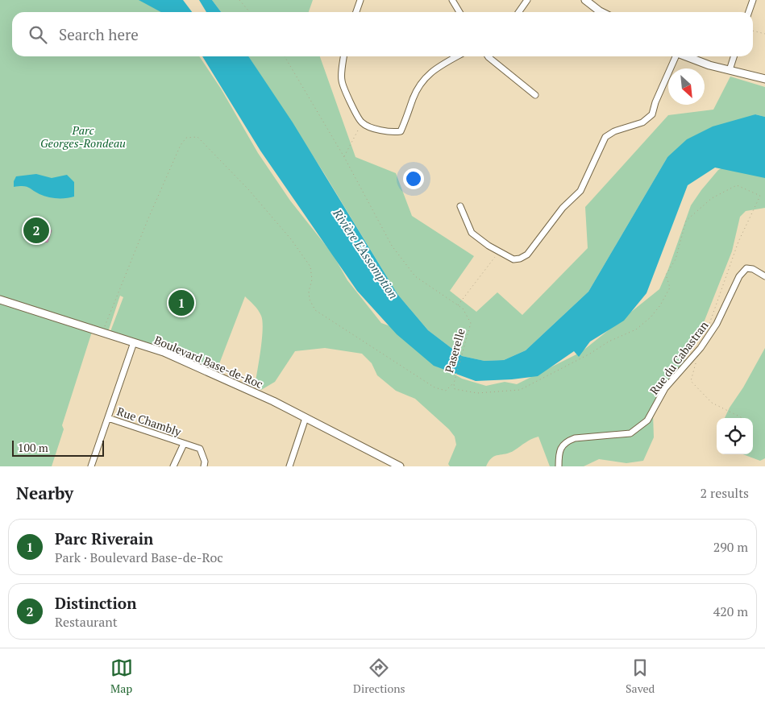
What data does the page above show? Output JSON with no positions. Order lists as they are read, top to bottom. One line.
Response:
{"streets":{"street":["Rue du Cabastran","Boulevard Base-de-Roc","Rue Chambly"],"path":["Paserelle"]},"water":["Rivière L'Assomption"],"parks":["Parc Georges-Rondeau"],"scale_bar":"100 m","north":"bottom right","page":{"search":"Search here","pins":["2","1"],"scale":"100 m","heading":["Nearby","2 results"],"list":[{"mark":"1","name":"Parc Riverain","note":"Park · Boulevard Base-de-Roc","value":"290 m"},{"mark":"2","name":"Distinction","note":"Restaurant","value":"420 m"}],"nav":["Map","Directions","Saved"]}}
